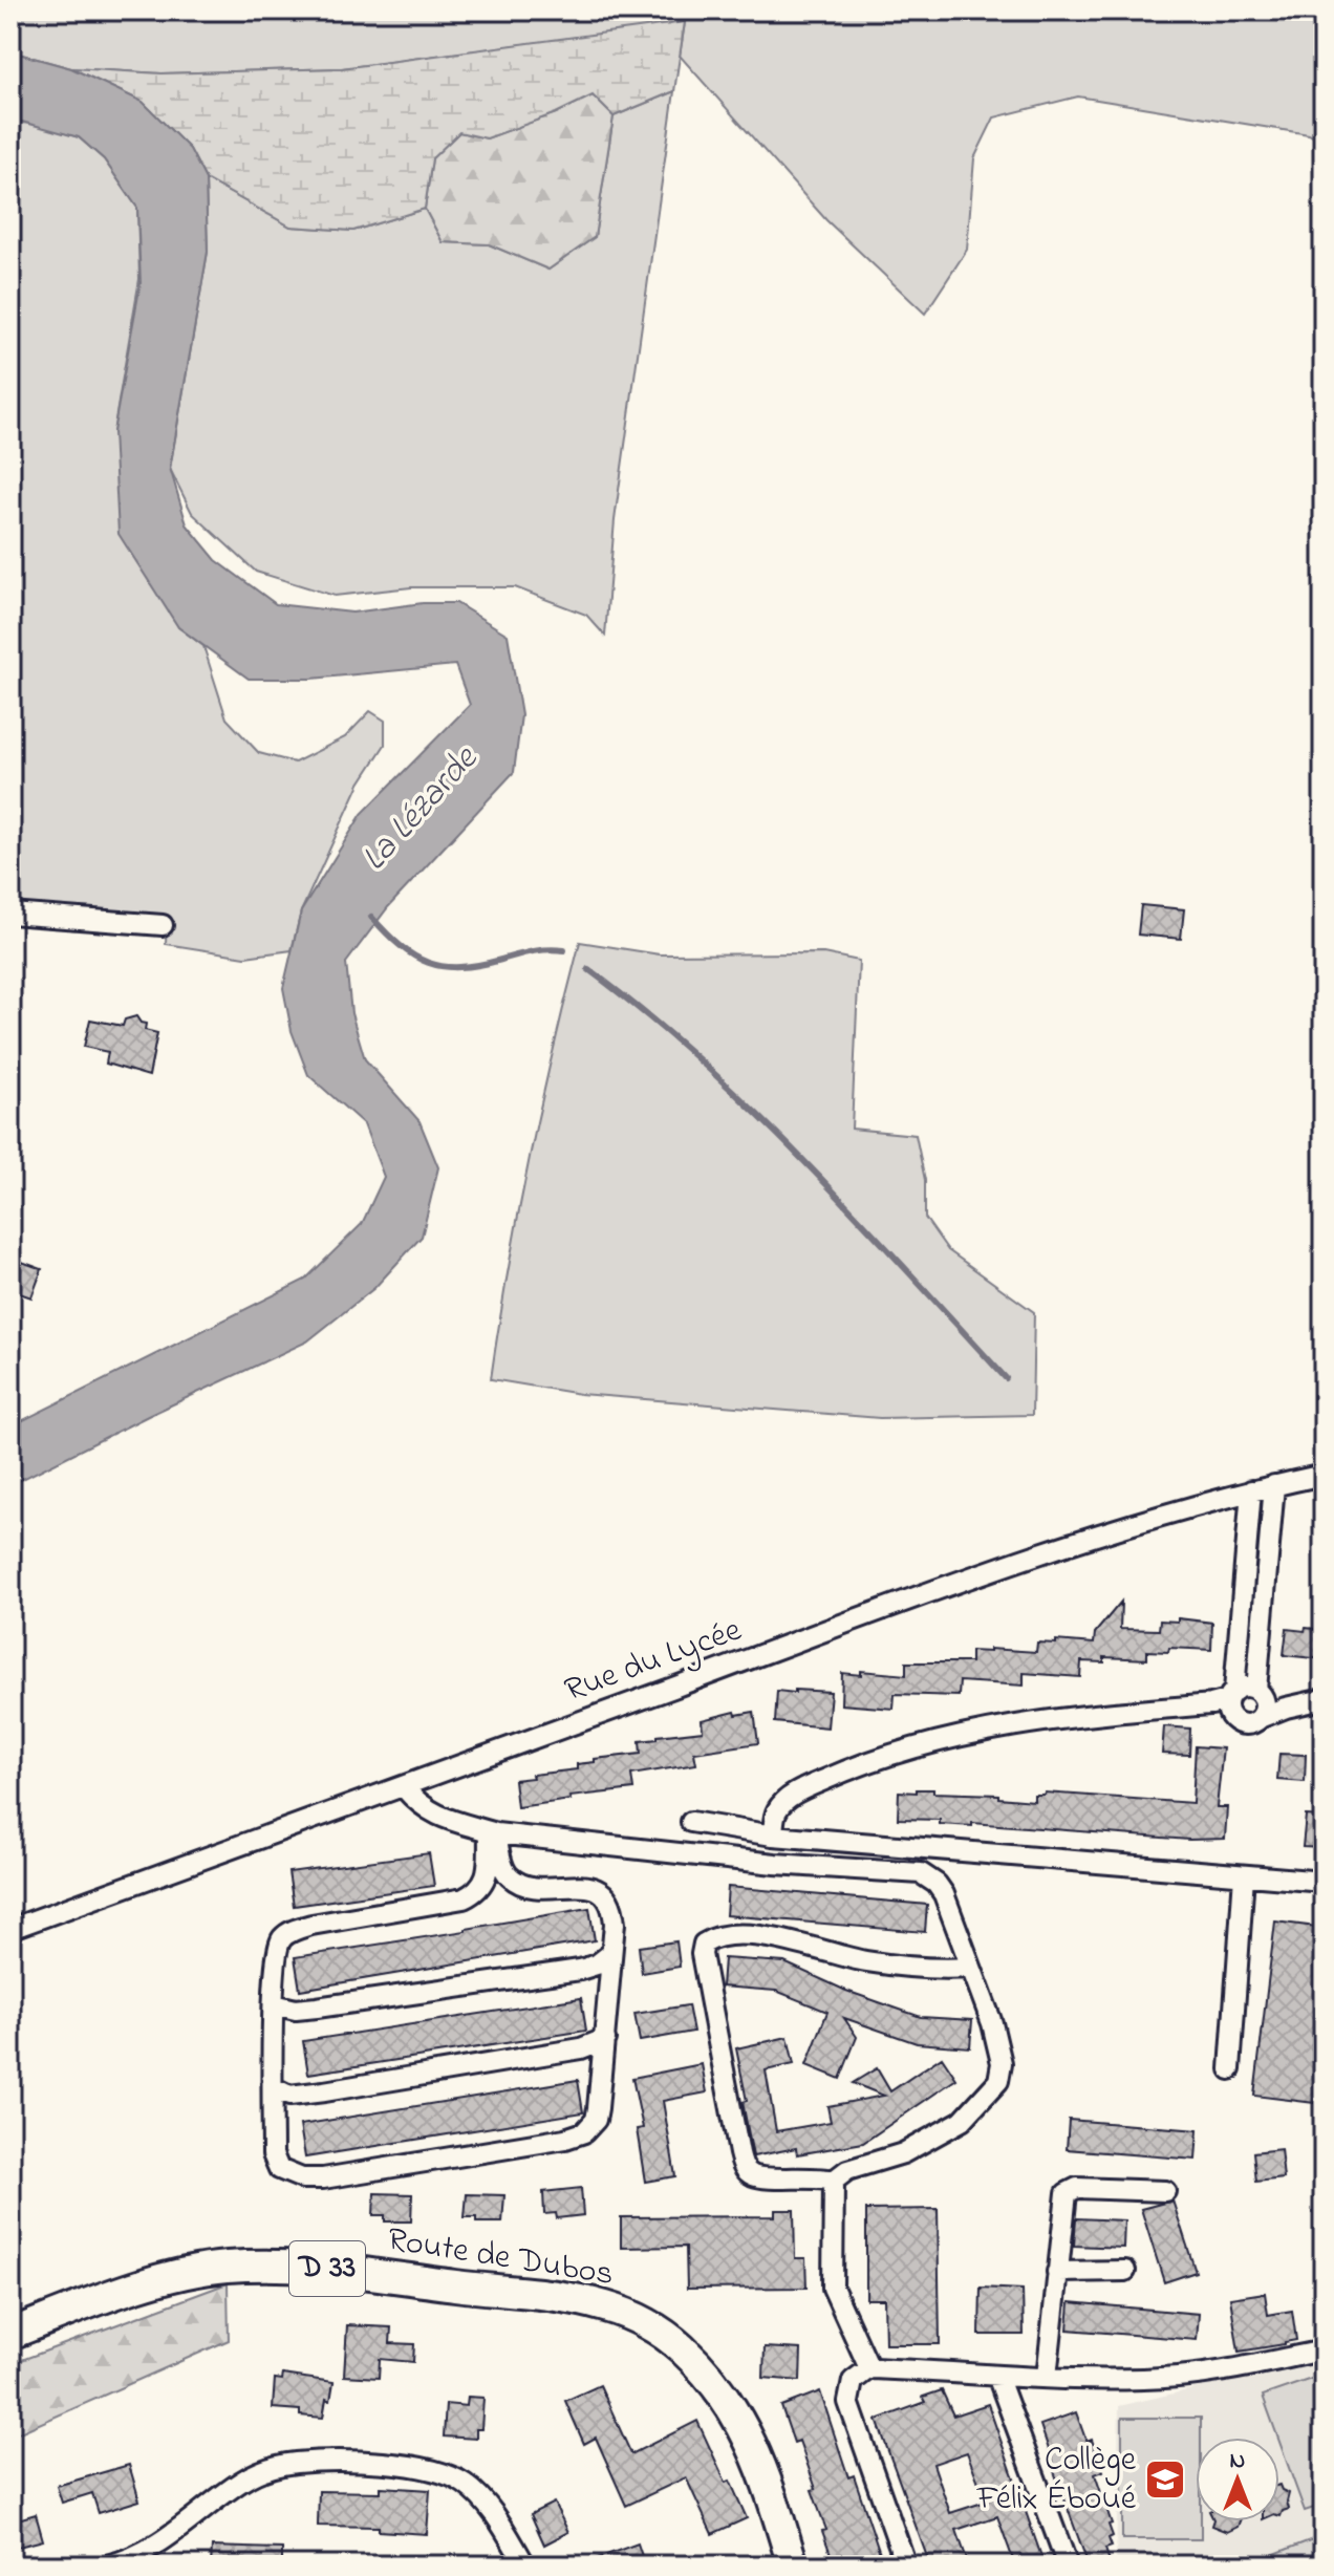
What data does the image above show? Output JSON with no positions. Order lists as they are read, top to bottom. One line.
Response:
{"streets":{"main road":["Route de Dubos","D 33"],"street":["Rue du Lycée"]},"water":["La Lézarde"],"places":{"school or university":["Collège Félix Éboué"]},"north":"top"}
